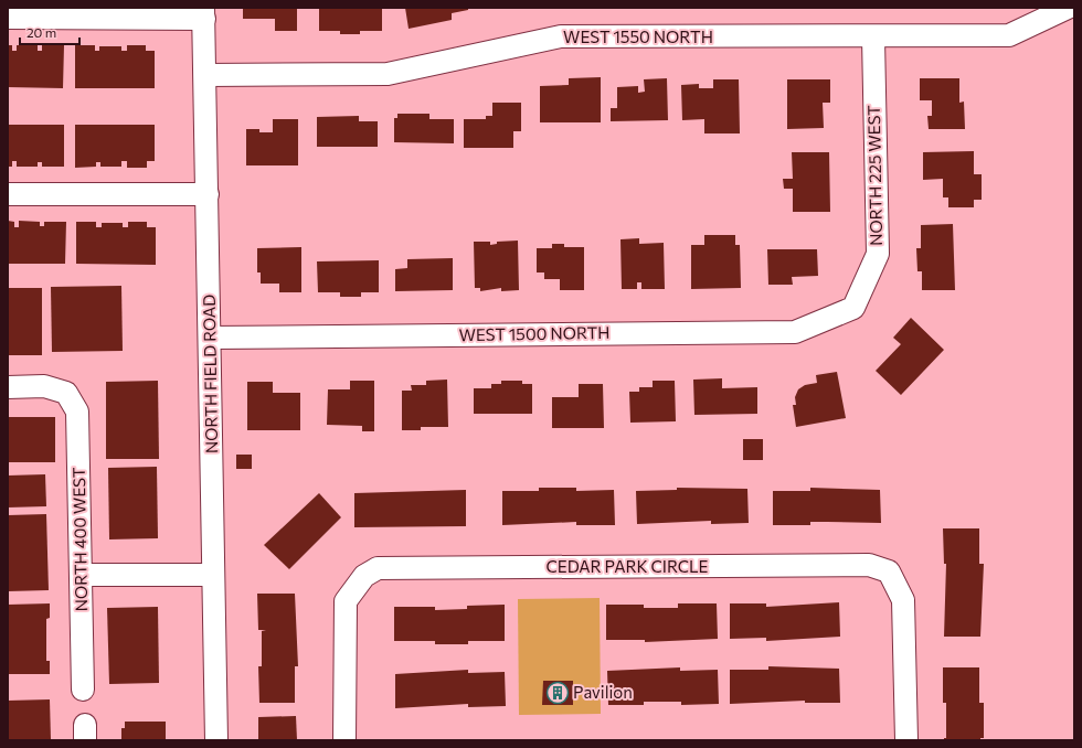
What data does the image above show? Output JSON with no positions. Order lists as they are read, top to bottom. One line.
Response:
{"streets":{"street":["WEST 1550 NORTH","NORTH 225 WEST","WEST 1500 NORTH","NORTH FIELD ROAD","NORTH 400 WEST","CEDAR PARK CIRCLE"]},"crossings":[["WEST 1550 NORTH","NORTH 225 WEST"],["WEST 1550 NORTH","NORTH FIELD ROAD"],["NORTH 225 WEST","WEST 1500 NORTH"],["WEST 1500 NORTH","NORTH FIELD ROAD"]],"places":{"building":["Pavilion"]},"scale_bar":"20 m"}
